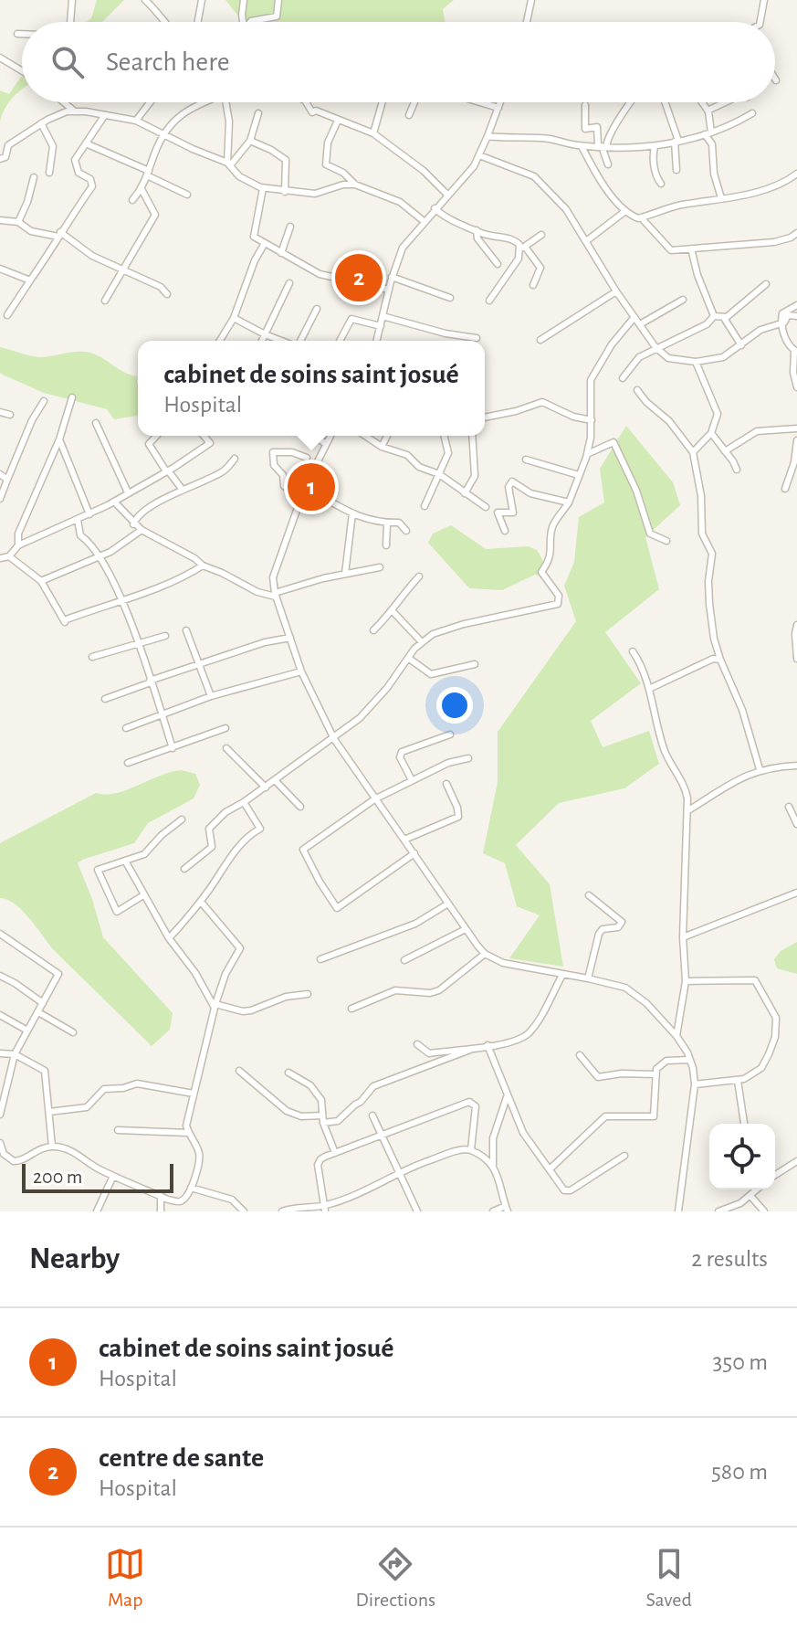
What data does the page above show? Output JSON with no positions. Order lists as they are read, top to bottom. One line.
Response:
{"scale_bar":"200 m","page":{"search":"Search here","pins":["2","1"],"popup":["cabinet de soins saint josué","Hospital"],"scale":"200 m","heading":["Nearby","2 results"],"list":[{"mark":"1","name":"cabinet de soins saint josué","note":"Hospital","value":"350 m"},{"mark":"2","name":"centre de sante","note":"Hospital","value":"580 m"}],"nav":["Map","Directions","Saved"]}}
